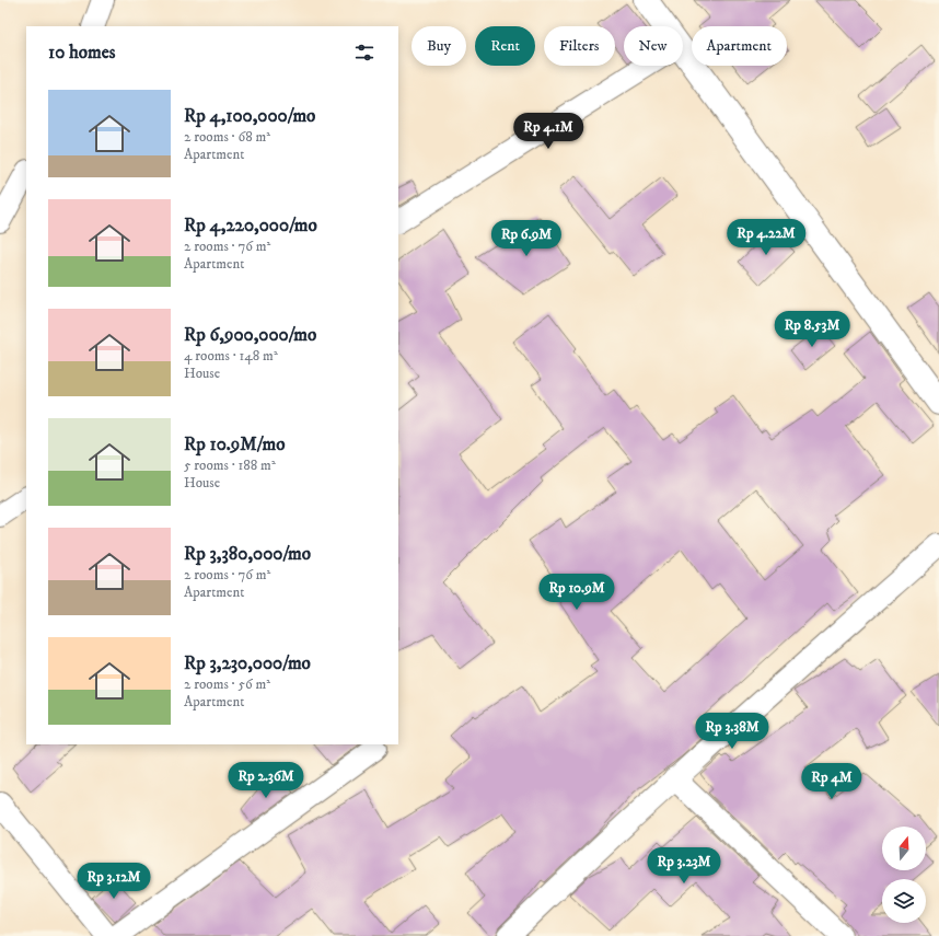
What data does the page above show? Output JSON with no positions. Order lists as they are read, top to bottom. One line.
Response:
{"north":"top","page":{"chip":["Buy","Rent","Filters","New","Apartment"],"heading":"10 homes","list":[{"name":"Rp 4,100,000/mo","note":"2 rooms · 68 m² · Apartment"},{"name":"Rp 4,220,000/mo","note":"2 rooms · 76 m² · Apartment"},{"name":"Rp 6,900,000/mo","note":"4 rooms · 148 m² · House"},{"name":"Rp 10.9M/mo","note":"5 rooms · 188 m² · House"},{"name":"Rp 3,380,000/mo","note":"2 rooms · 76 m² · Apartment"},{"name":"Rp 3,230,000/mo","note":"2 rooms · 56 m² · Apartment"}],"price":["Rp 4.1M","Rp 4.22M","Rp 6.9M","Rp 8.53M","Rp 10.9M","Rp 3.38M","Rp 2.36M","Rp 4M","Rp 3.23M","Rp 3.12M"]}}
